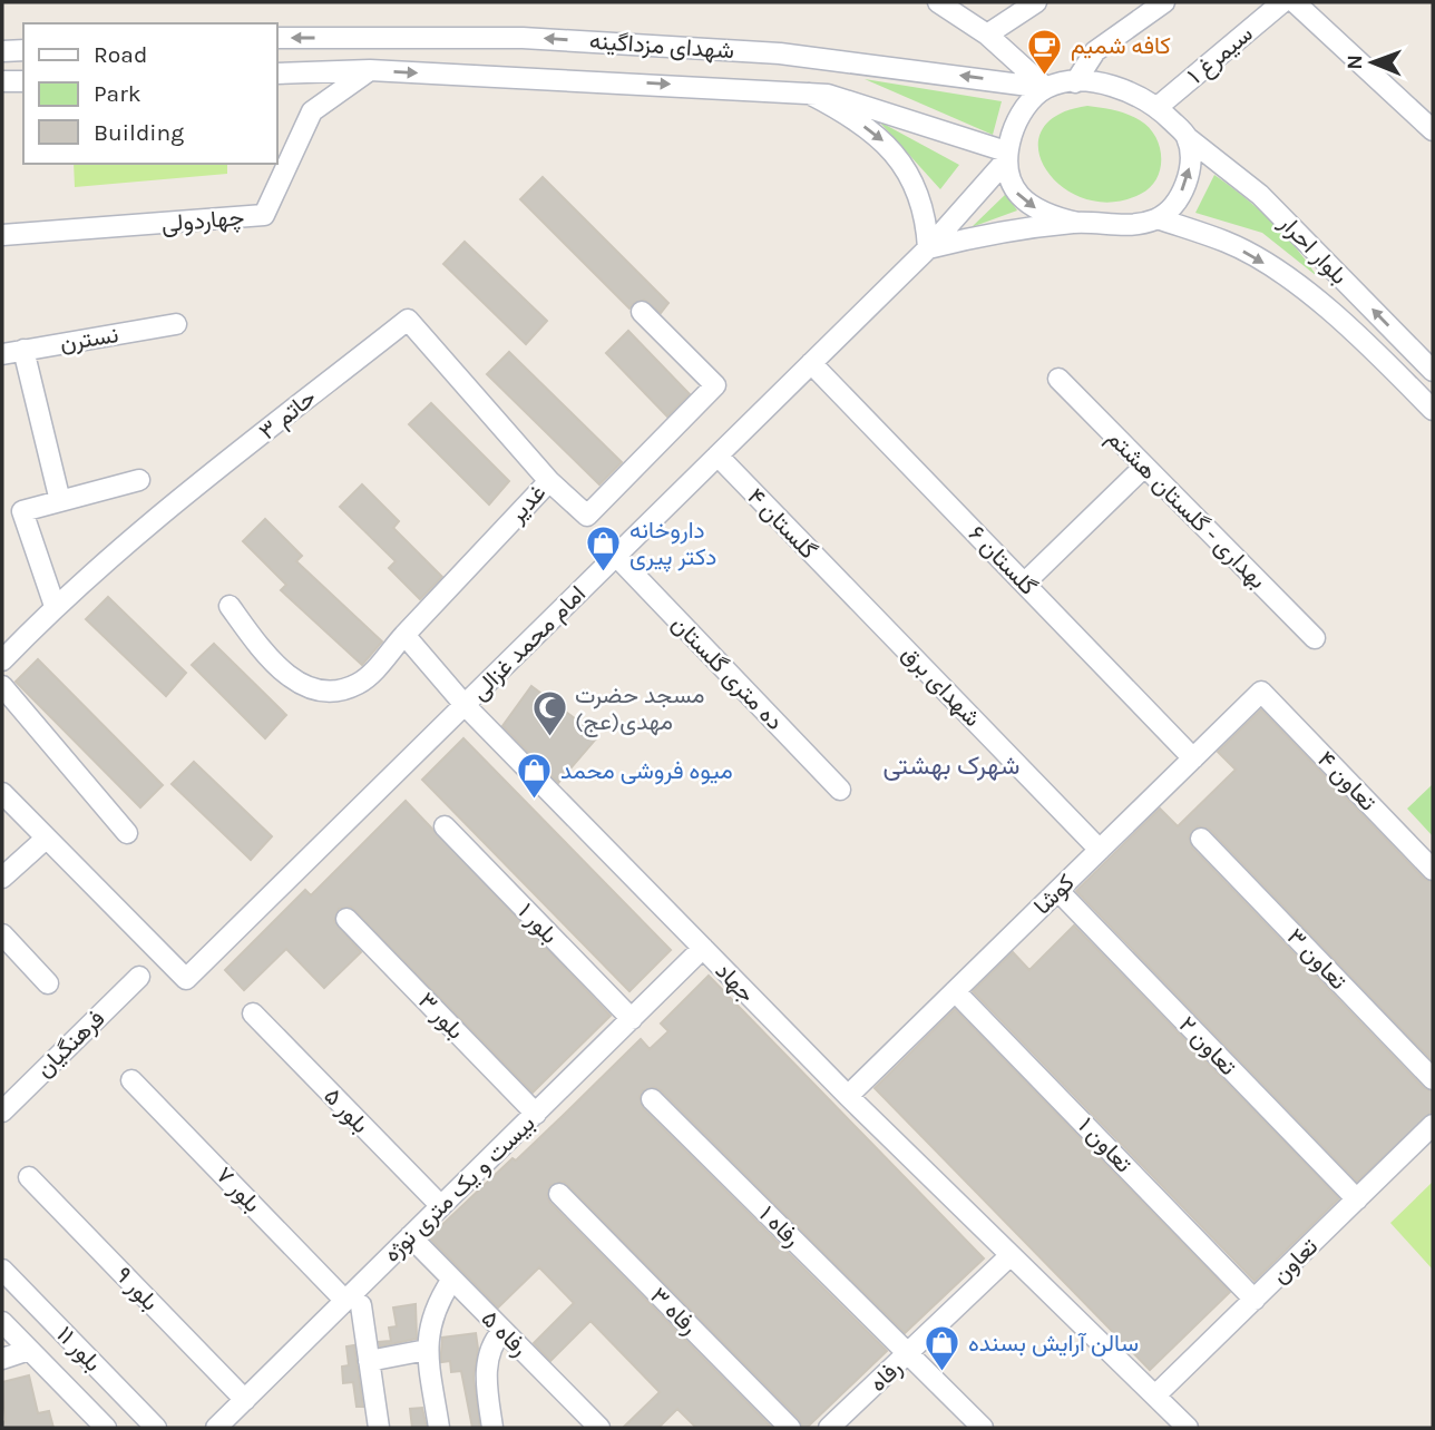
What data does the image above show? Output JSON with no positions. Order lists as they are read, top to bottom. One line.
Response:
{"streets":{"street":["شهدای مزداگینه","سیمرغ ۱","چهاردولی","بلوار احرار","نسترن","حاتم ۳","غدیر","بهداری - گلستان هشتم","گلستان ۴","گلستان ۶","امام محمد غزالی","ده متری گلستان","شهدای برق","تعاون ۴","کوشا","بلور ۱","تعاون ۳","جهاد","بلور ۳","فرهنگیان","تعاون ۲","بلور ۵","تعاون ۱","بیست و یک متری نوژه","بلور ۷","رفاه ۱","تعاون","بلور ۹","رفاه ۳","رفاه ۵","بلور ۱۱","رفاه"]},"crossings":[["شهدای مزداگینه","سیمرغ ۱"],["شهدای مزداگینه","چهاردولی"],["شهدای مزداگینه","بلوار احرار"],["شهدای مزداگینه","امام محمد غزالی"],["سیمرغ ۱","بلوار احرار"],["سیمرغ ۱","امام محمد غزالی"],["بلوار احرار","امام محمد غزالی"],["حاتم ۳","غدیر"],["گلستان ۴","امام محمد غزالی"],["گلستان ۴","شهدای برق"],["گلستان ۶","امام محمد غزالی"],["گلستان ۶","کوشا"],["امام محمد غزالی","ده متری گلستان"],["امام محمد غزالی","جهاد"],["شهدای برق","کوشا"],["تعاون ۴","کوشا"],["کوشا","جهاد"],["کوشا","تعاون ۲"],["کوشا","تعاون ۱"],["بلور ۱","بیست و یک متری نوژه"],["جهاد","بیست و یک متری نوژه"],["جهاد","تعاون"],["جهاد","رفاه"],["بلور ۳","بیست و یک متری نوژه"],["تعاون ۲","تعاون"],["بلور ۵","بیست و یک متری نوژه"],["تعاون ۱","تعاون"],["بیست و یک متری نوژه","بلور ۷"],["بیست و یک متری نوژه","بلور ۹"],["بیست و یک متری نوژه","رفاه ۵"],["رفاه ۱","رفاه"]],"districts":["شهرک بهشتی"],"places":{"cafe":["کافه شمیم"],"shop":["داروخانه دکتر پیری","میوه فروشی محمد","سالن آرایش بسنده"],"mosque":["مسجد حضرت مهدی(عج)"]},"legend":["Road","Park","Building"],"north":"left"}
